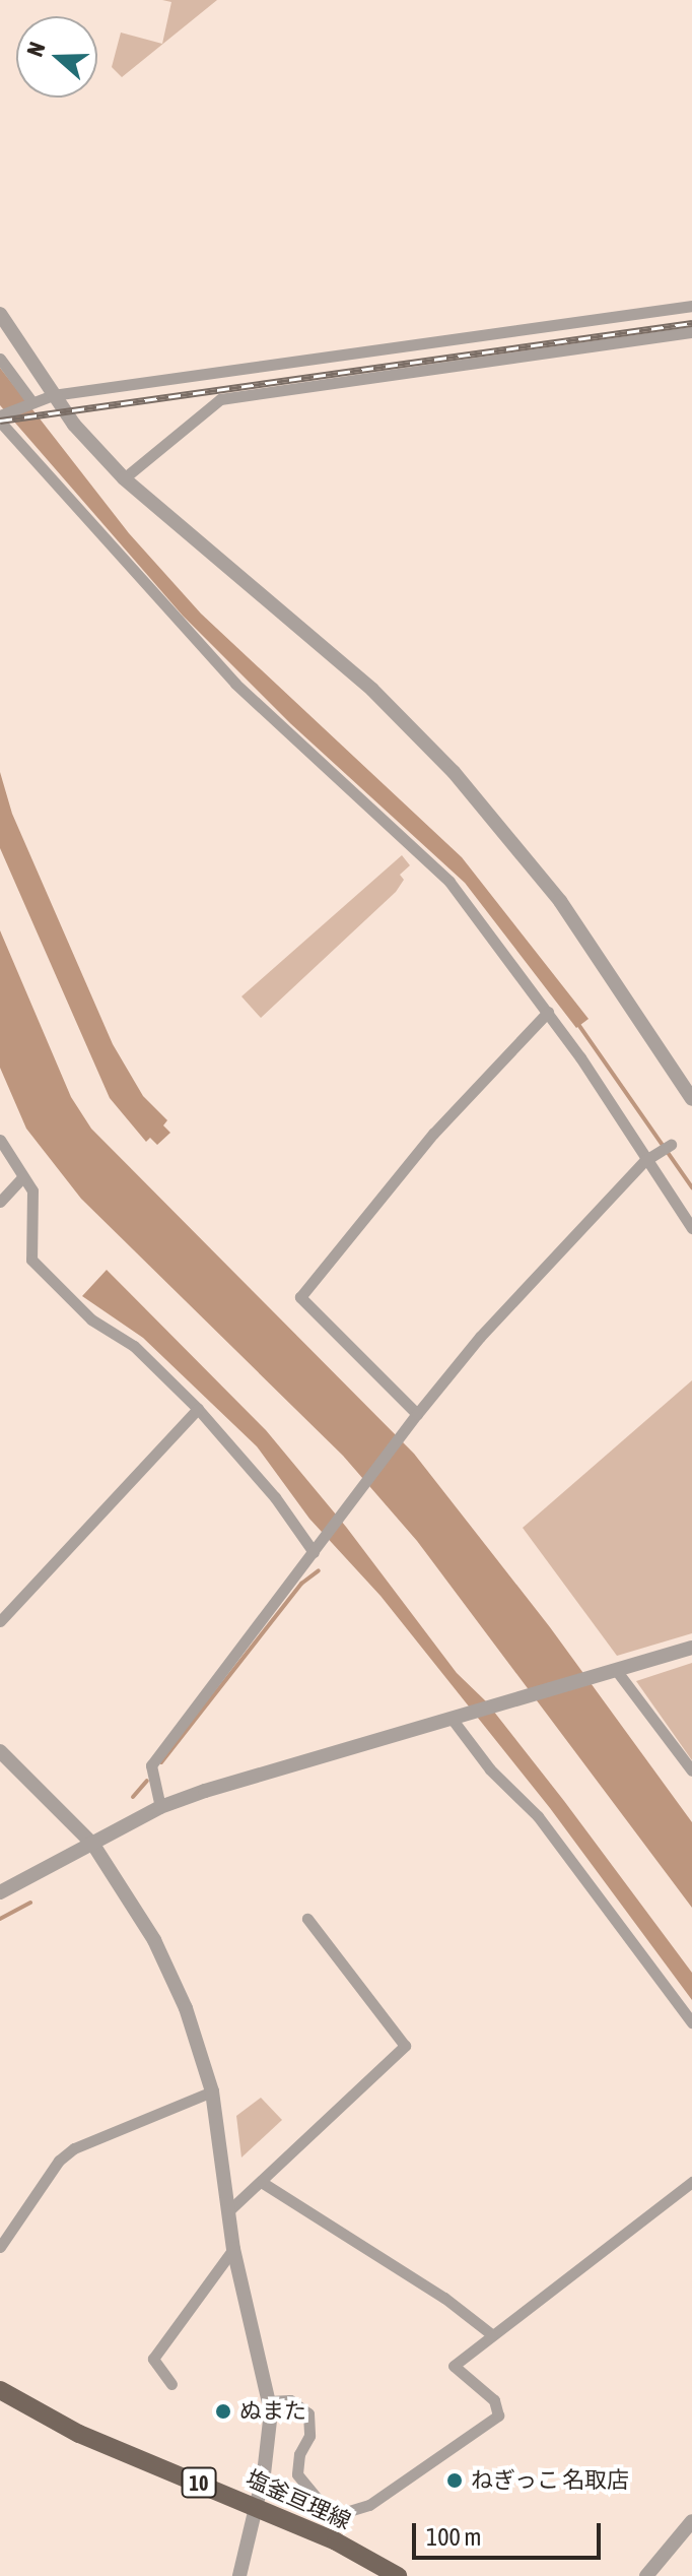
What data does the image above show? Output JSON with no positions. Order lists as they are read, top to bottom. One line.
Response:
{"streets":{"main road":["10","塩釜亘理線"]},"places":["ぬまた","ねぎっこ 名取店"],"scale_bar":"100 m","north":"left"}
